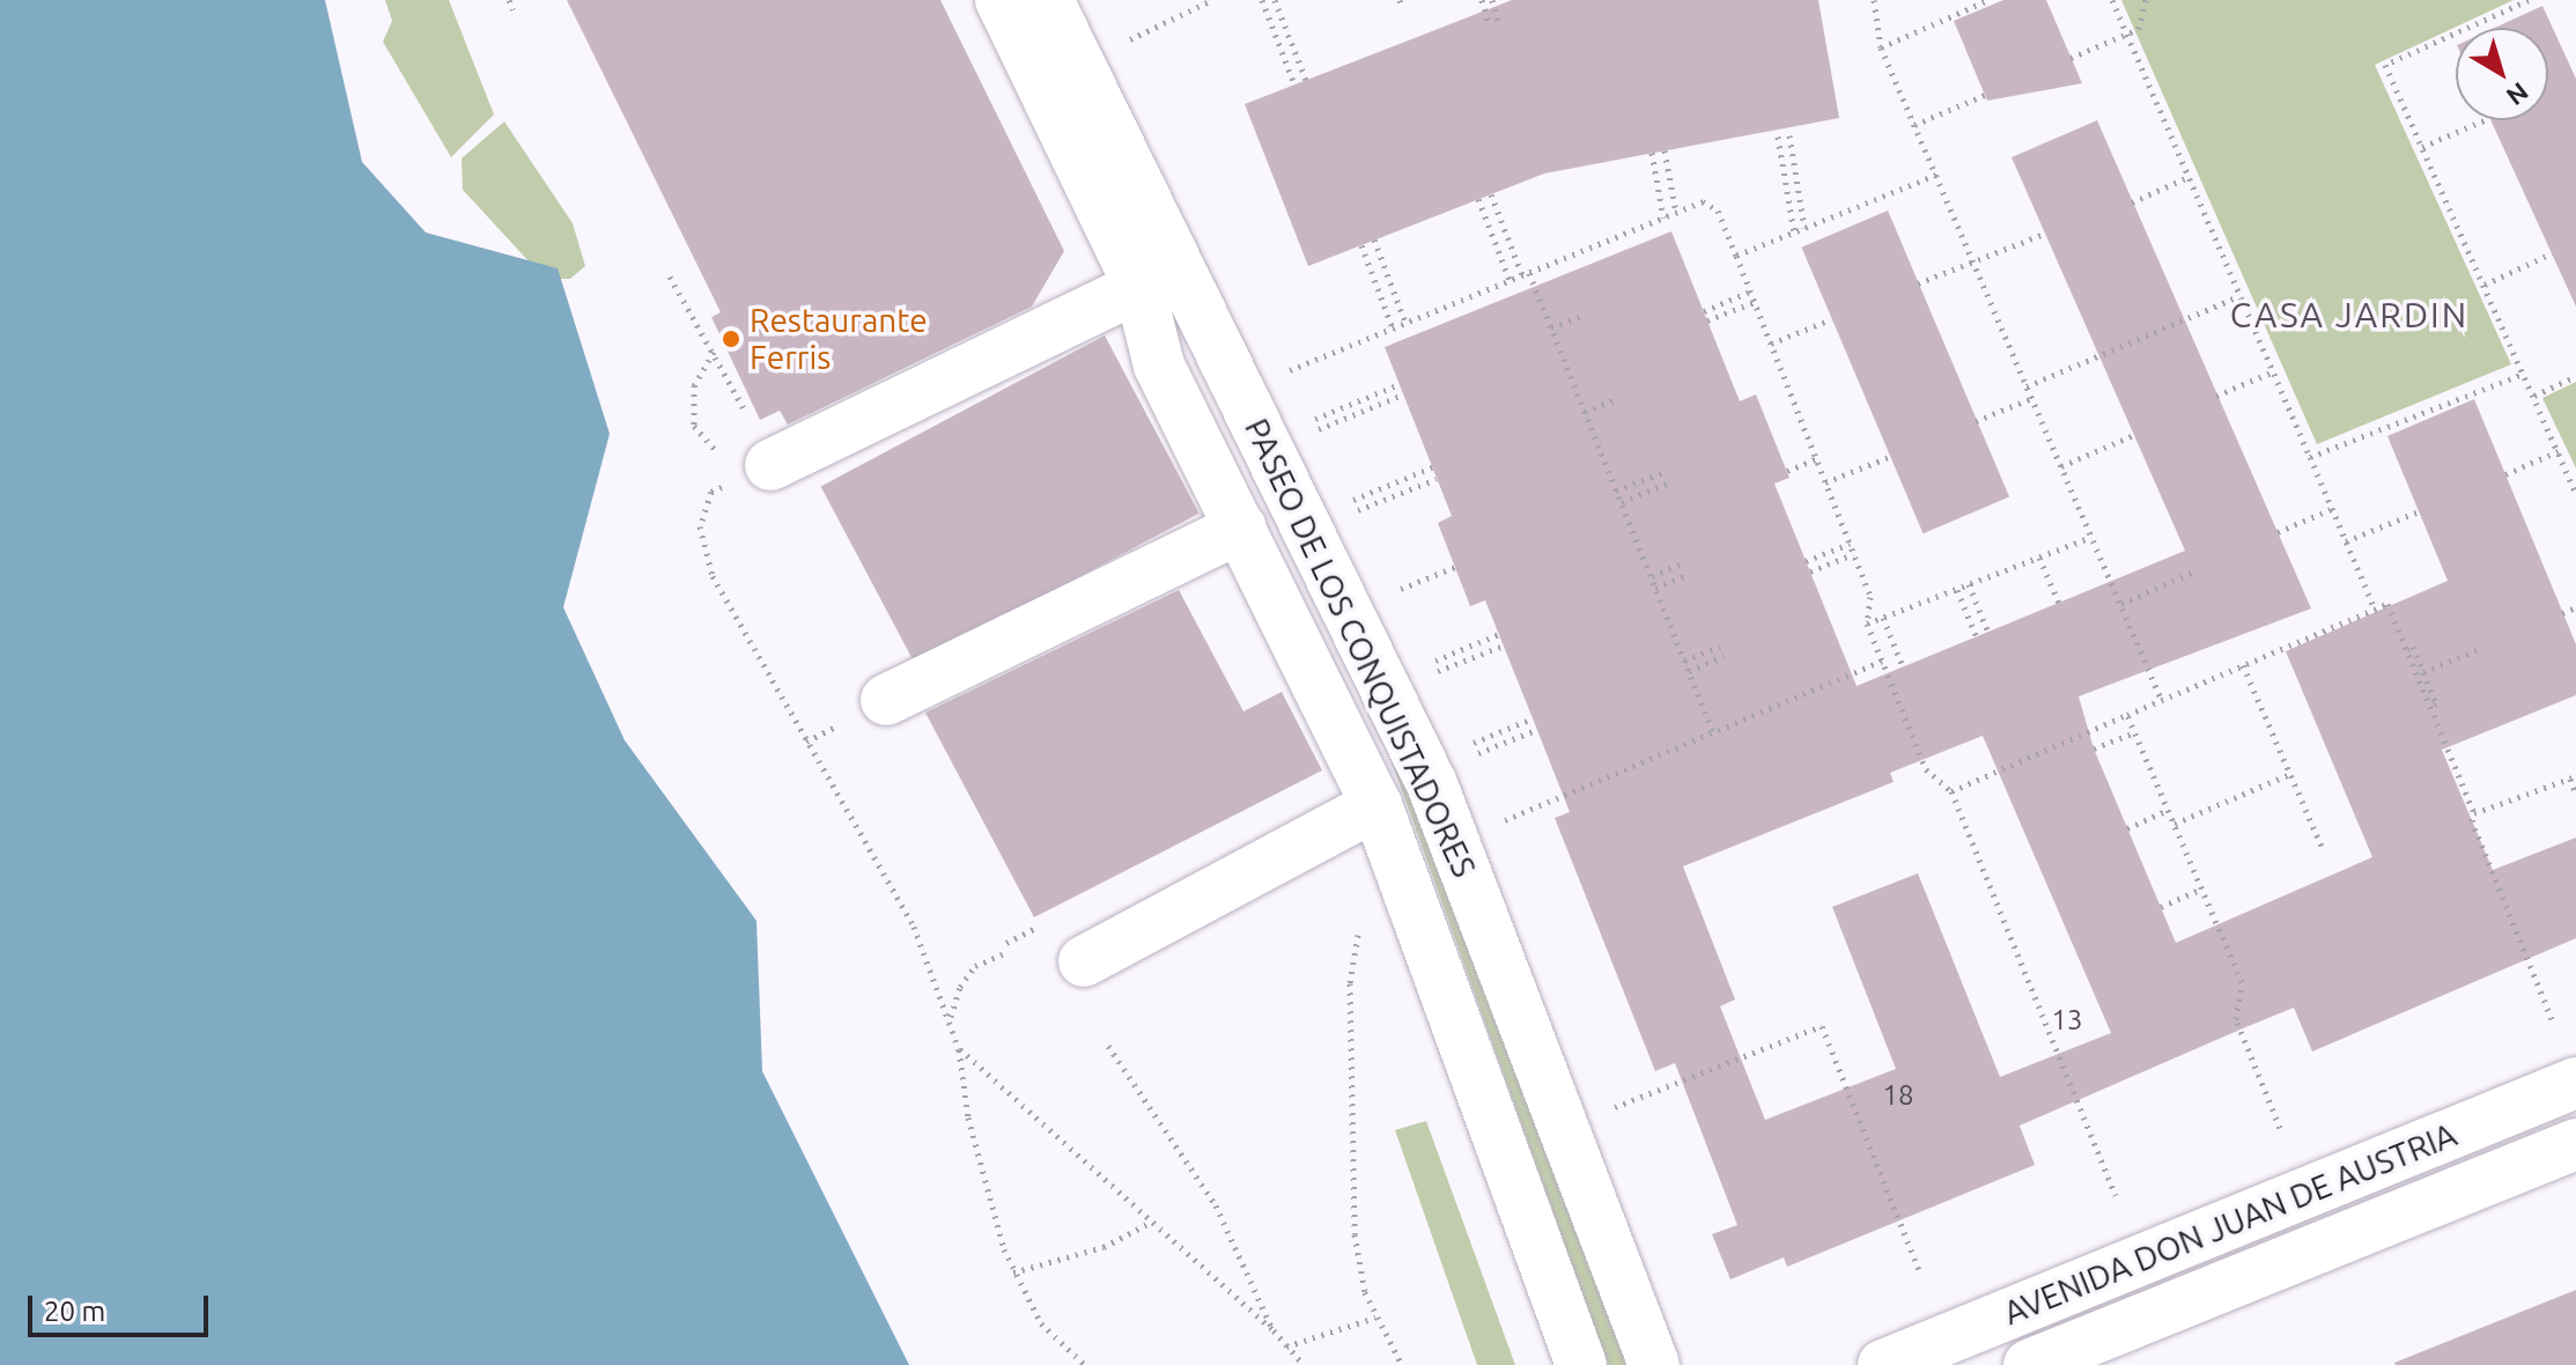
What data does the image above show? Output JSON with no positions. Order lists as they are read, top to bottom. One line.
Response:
{"streets":{"street":["PASEO DE LOS CONQUISTADORES","AVENIDA DON JUAN DE AUSTRIA"]},"districts":["CASA JARDIN"],"places":["Restaurante Ferris"],"house_numbers":["13","18"],"scale_bar":"20 m","north":"bottom right"}
